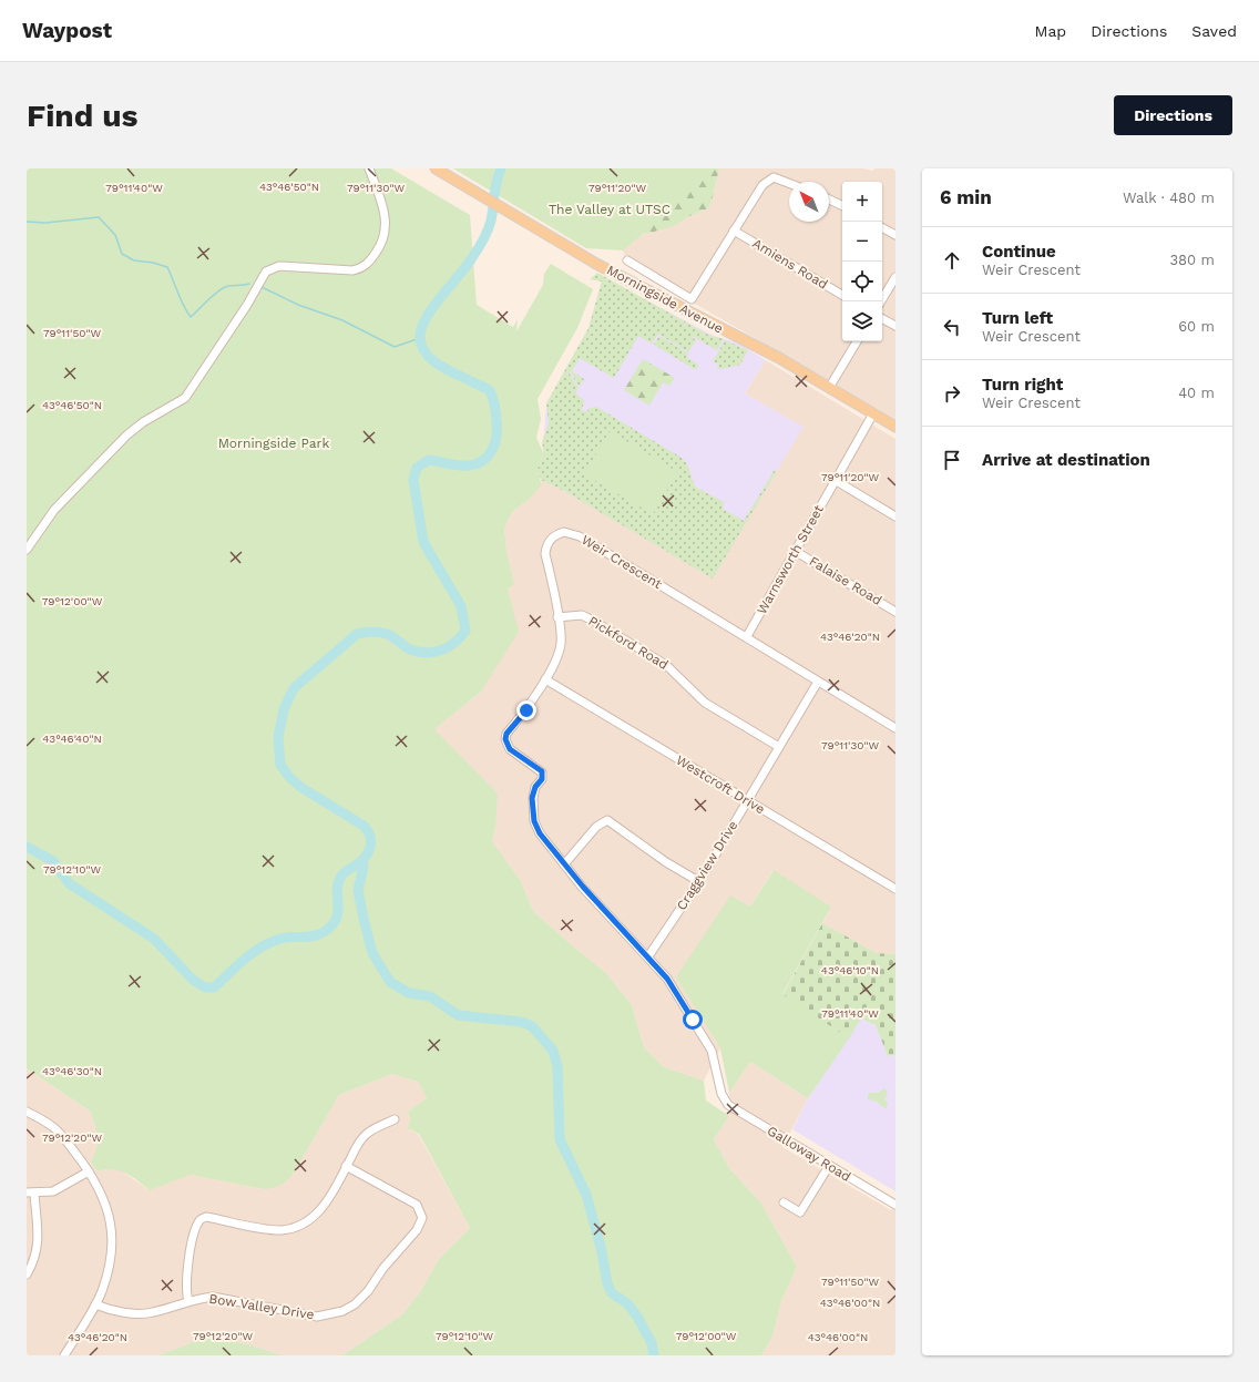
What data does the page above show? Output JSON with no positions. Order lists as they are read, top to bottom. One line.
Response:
{"streets":{"main road":["Morningside Avenue"],"street":["Amiens Road","Warnsworth Street","Weir Crescent","Falaise Road","Pickford Road","Westcroft Drive","Craggview Drive","Galloway Road","Bow Valley Drive"]},"crossings":[["Morningside Avenue","Warnsworth Street"],["Warnsworth Street","Weir Crescent"],["Warnsworth Street","Falaise Road"],["Weir Crescent","Pickford Road"],["Weir Crescent","Westcroft Drive"],["Weir Crescent","Craggview Drive"],["Weir Crescent","Galloway Road"],["Pickford Road","Craggview Drive"],["Westcroft Drive","Craggview Drive"]],"parks":["The Valley at UTSC","Morningside Park"],"north":"top left","page":{"header":"Waypost","nav":["Map","Directions","Saved"],"buttons":"Directions","title":"Find us","heading":["6 min","Walk · 480 m"],"map_buttons":["+","−"],"list":[["Continue","Weir Crescent","380 m"],["Turn left","Weir Crescent","60 m"],["Turn right","Weir Crescent","40 m"],"Arrive at destination"]},"coordinates":["43°46'50\"N","79°11'40\"W","79°11'30\"W","79°11'20\"W","79°11'50\"W","79°12'00\"W","43°46'20\"N","43°46'40\"N","79°12'10\"W","43°46'10\"N","43°46'30\"N","79°12'20\"W","43°46'00\"N"]}
